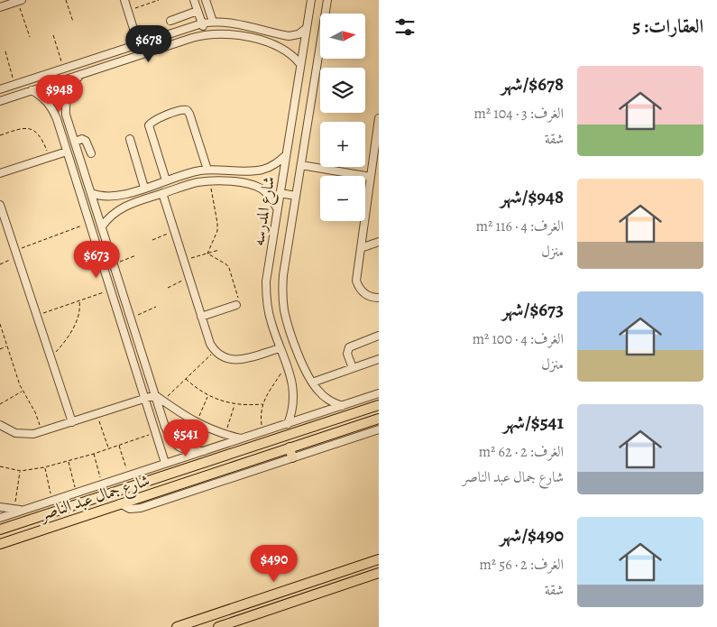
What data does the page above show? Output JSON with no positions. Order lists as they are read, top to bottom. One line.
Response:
{"streets":{"main road":["شارع جمال عبد الناصر"],"street":["شارع المدرسه"]},"north":"right","page":{"heading":"العقارات: 5","map_buttons":["+","−"],"price":["$678","$948","$673","$541","$490"],"list":[{"name":"$678/شهر","note":"الغرف: 3 · 104 m² · شقة"},{"name":"$948/شهر","note":"الغرف: 4 · 116 m² · منزل"},{"name":"$673/شهر","note":"الغرف: 4 · 100 m² · منزل"},{"name":"$541/شهر","note":"الغرف: 2 · 62 m² · شارع جمال عبد الناصر"},{"name":"$490/شهر","note":"الغرف: 2 · 56 m² · شقة"}]}}
